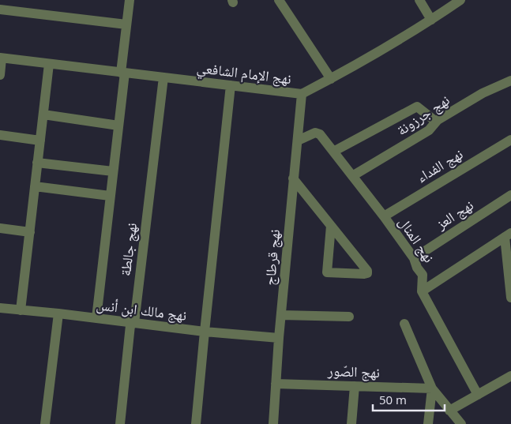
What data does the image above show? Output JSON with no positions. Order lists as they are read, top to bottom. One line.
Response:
{"streets":{"street":["نهج الإمام الشافعي","نهج جرزونة","نهج الفداء","نهج العز","نهج المنال","نهج جالطة","نهج قرطاج","نهج مالك ابن أنس","نهج الصّور"]},"crossings":[["نهج الإمام الشافعي","نهج جالطة"],["نهج الإمام الشافعي","نهج قرطاج"],["نهج جرزونة","نهج المنال"],["نهج الفداء","نهج المنال"],["نهج العز","نهج المنال"],["نهج المنال","نهج قرطاج"],["نهج جالطة","نهج مالك ابن أنس"],["نهج قرطاج","نهج مالك ابن أنس"],["نهج قرطاج","نهج الصّور"]],"scale_bar":"50 m"}
